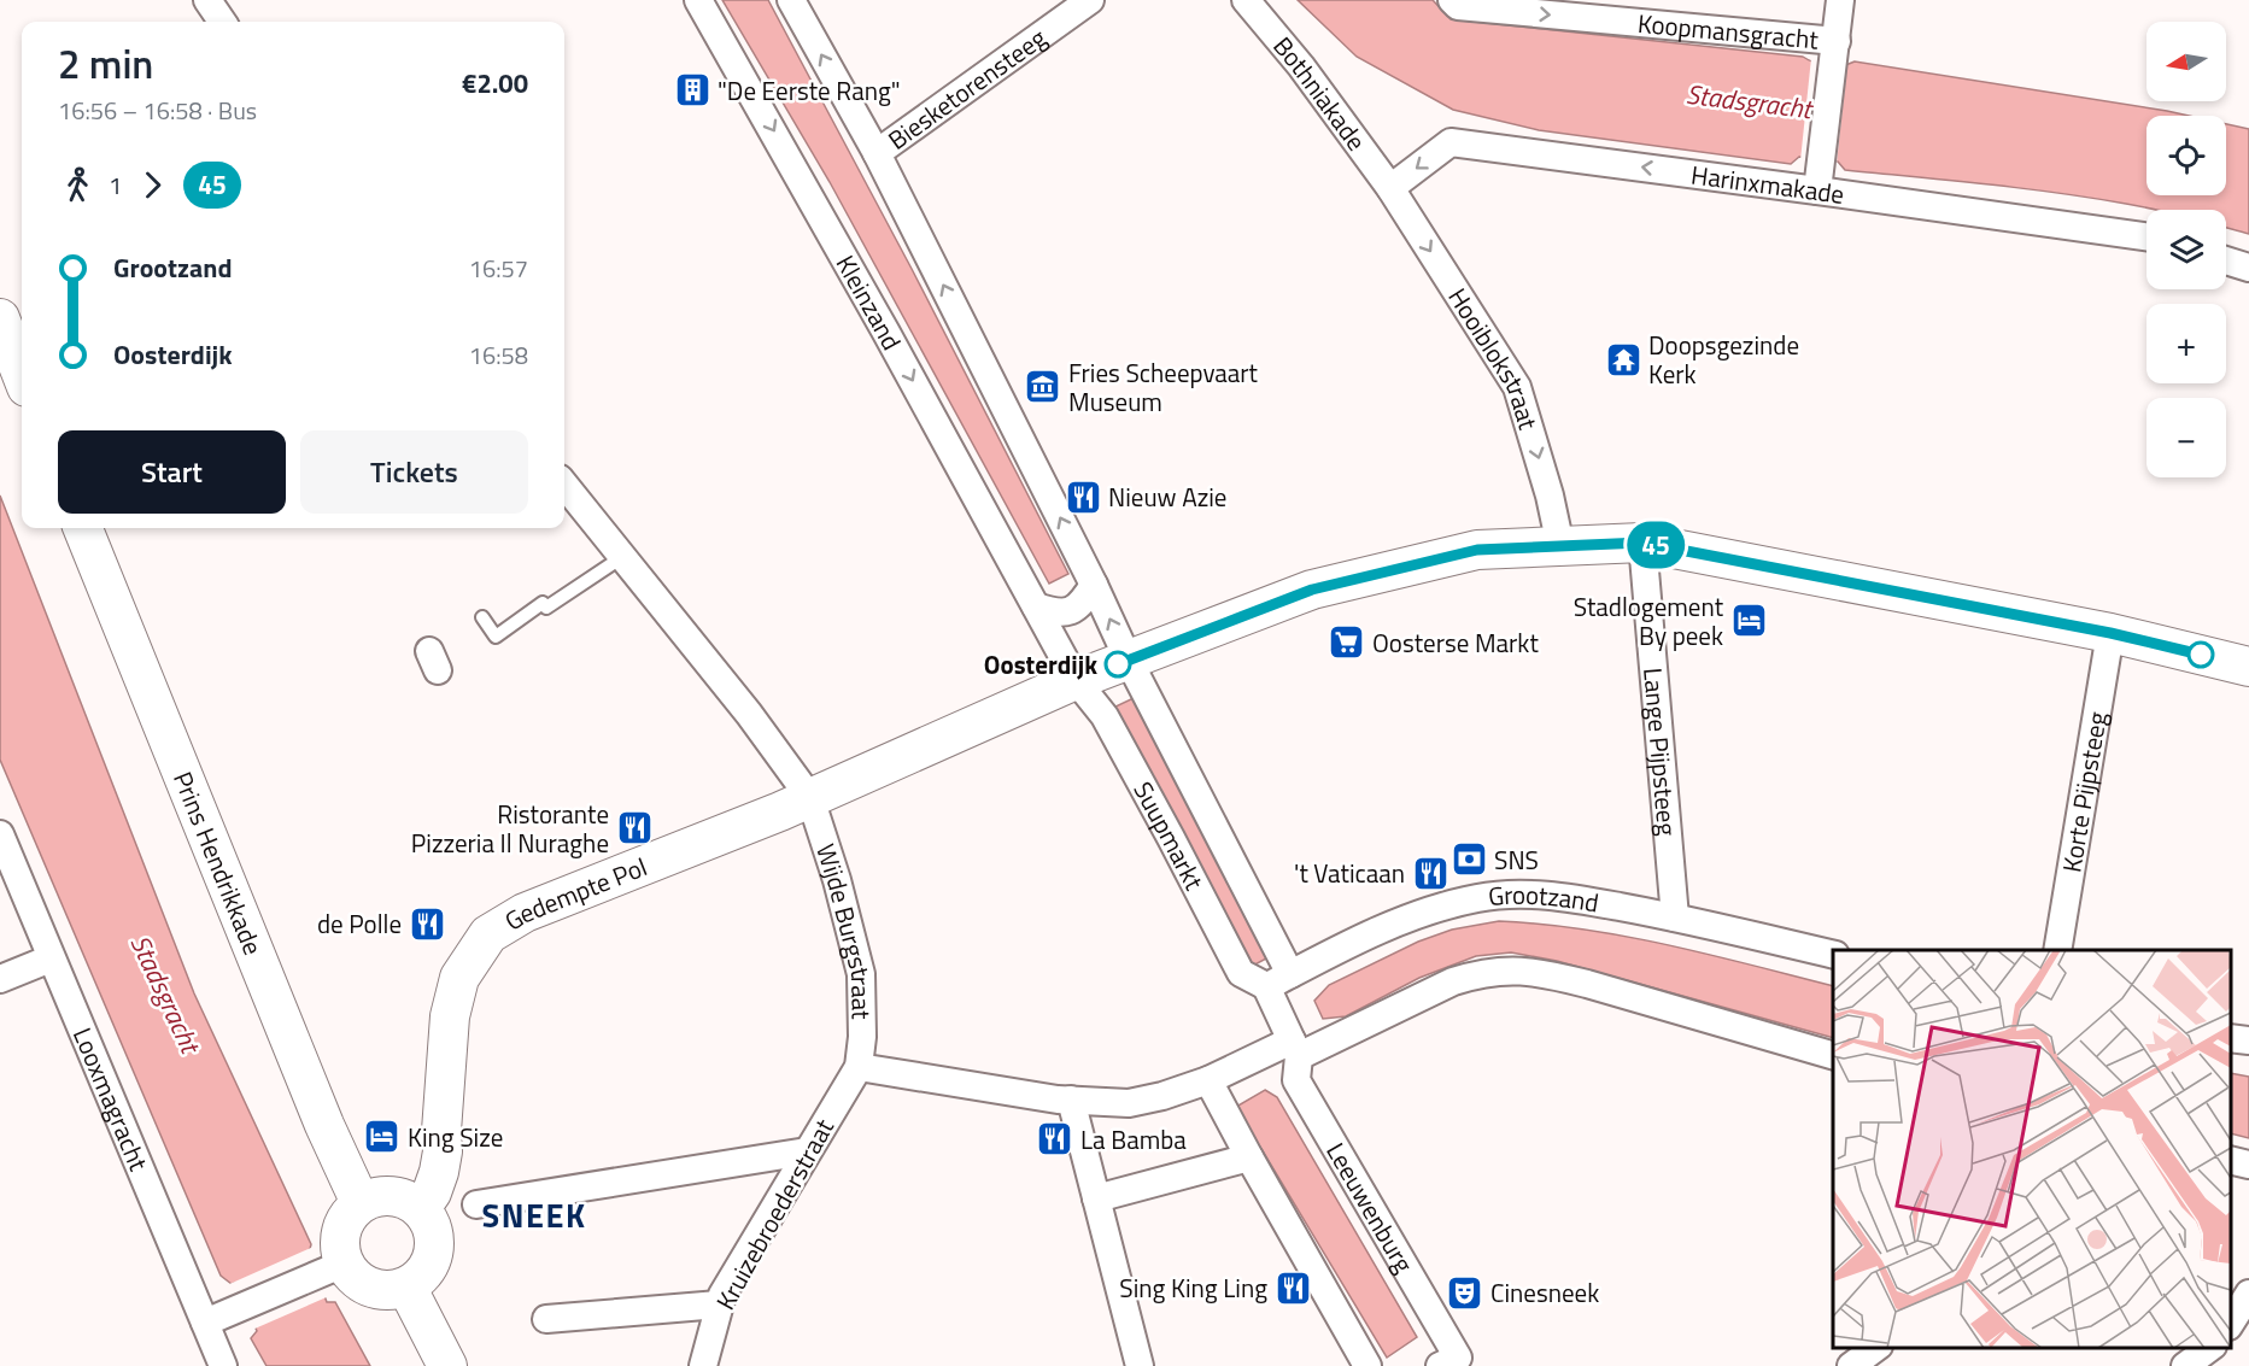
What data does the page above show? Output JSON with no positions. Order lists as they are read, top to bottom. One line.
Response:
{"streets":{"main road":["Prins Hendrikkade","Gedempte Pol"],"street":["Koopmansgracht","Biesketorensteeg","Bothniakade","Harinxmakade","Kleinzand","Hooiblokstraat","Lange Pijpsteeg","Korte Pijpsteeg","Suupmarkt","Grootzand","Wijde Burgstraat","Looxmagracht","Leeuwenburg","Kruizebroederstraat"]},"crossings":[["Bothniakade","Harinxmakade"],["Bothniakade","Hooiblokstraat"],["Harinxmakade","Hooiblokstraat"],["Kleinzand","Suupmarkt"],["Kleinzand","Gedempte Pol"],["Hooiblokstraat","Gedempte Pol"],["Lange Pijpsteeg","Gedempte Pol"],["Lange Pijpsteeg","Grootzand"],["Korte Pijpsteeg","Gedempte Pol"],["Suupmarkt","Gedempte Pol"],["Suupmarkt","Grootzand"],["Suupmarkt","Leeuwenburg"],["Prins Hendrikkade","Gedempte Pol"],["Gedempte Pol","Wijde Burgstraat"],["Grootzand","Leeuwenburg"],["Wijde Burgstraat","Kruizebroederstraat"]],"one_way":["Koopmansgracht","Harinxmakade","Hooiblokstraat"],"districts":["SNEEK"],"water":["Stadsgracht"],"places":{"building":["\"De Eerste Rang\""],"temple":["Doopsgezinde Kerk"],"museum":["Fries Scheepvaart Museum"],"restaurant":["Nieuw Azie","Ristorante Pizzeria Il Nuraghe","'t Vaticaan","de Polle","La Bamba","Sing King Ling"],"hotel":["Stadlogement By peek","King Size"],"supermarket":["Oosterse Markt"],"other":["Oosterdijk"],"bank":["SNS"],"theatre":["Cinesneek"]},"lines":["bus line 45"],"north":"left","page":{"on_map":"45","map_buttons":["+","−"],"heading":["2 min","16:56 – 16:58 · Bus","€2.00"],"legs":["1","45"],"list":[{"name":"Grootzand","value":"16:57"},{"name":"Oosterdijk","value":"16:58"}],"buttons":["Start","Tickets"]}}
